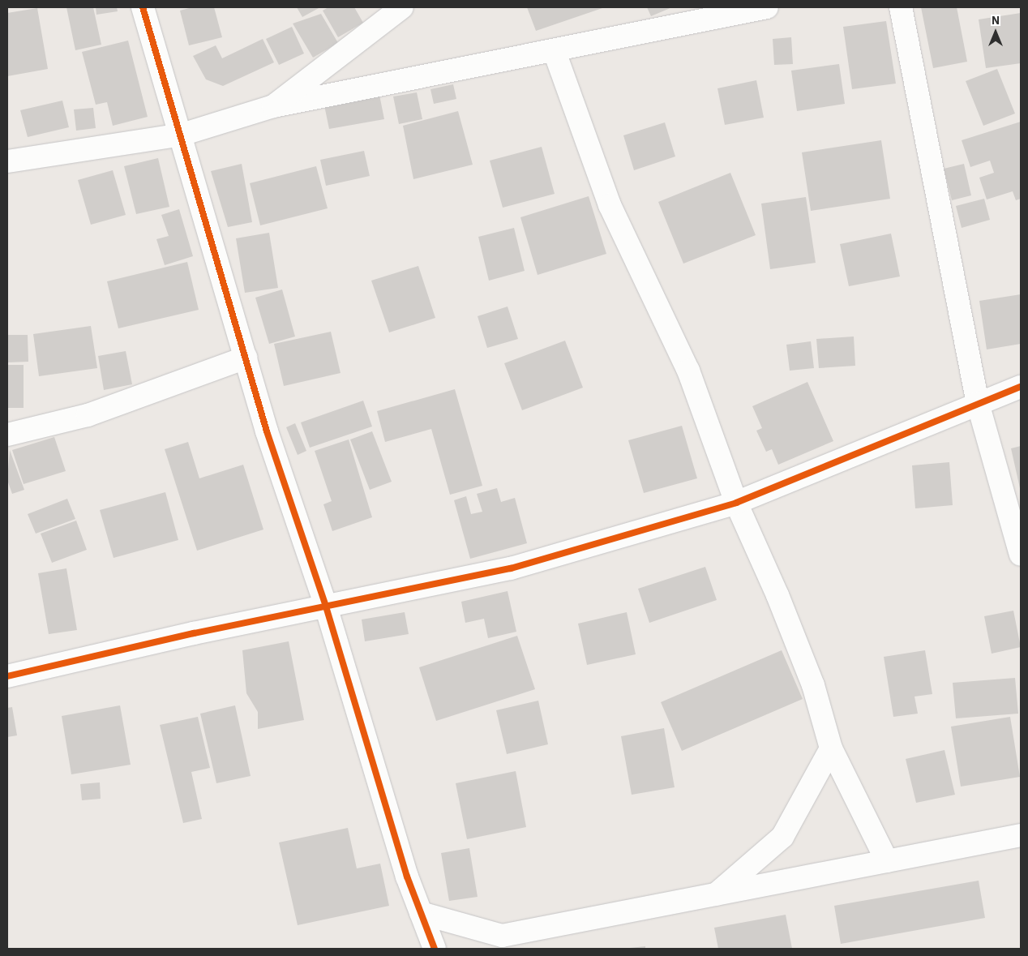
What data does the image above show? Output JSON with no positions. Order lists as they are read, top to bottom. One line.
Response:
{"north":"top"}
